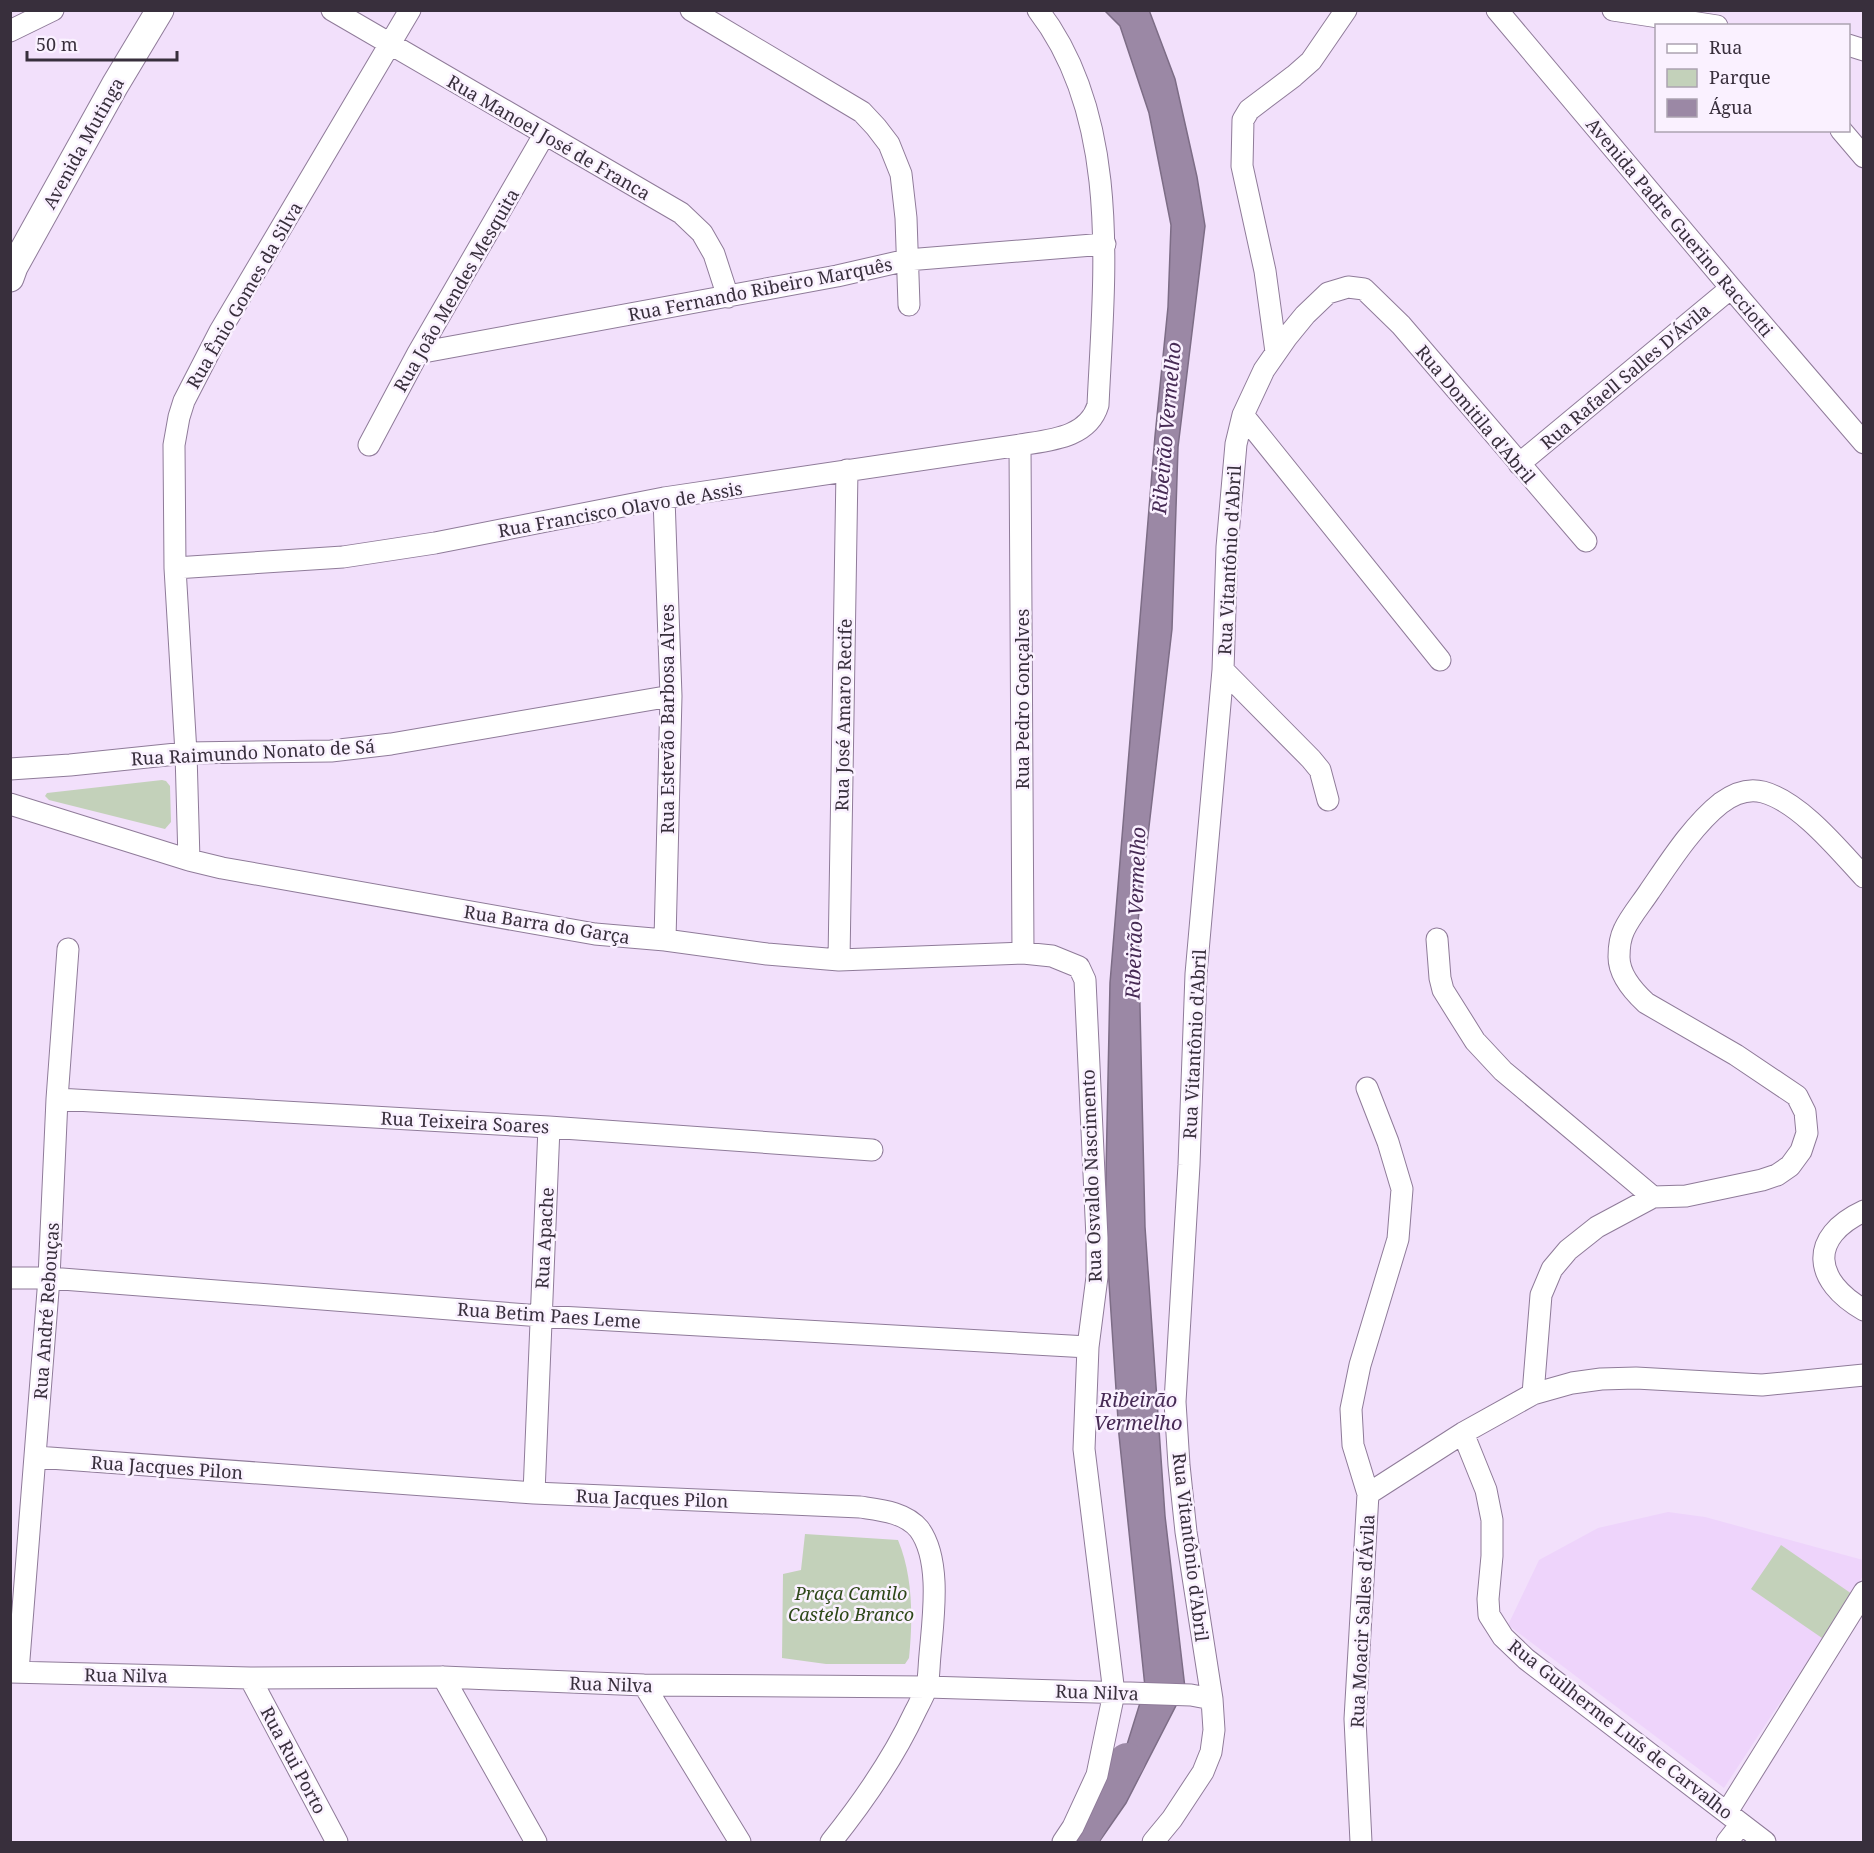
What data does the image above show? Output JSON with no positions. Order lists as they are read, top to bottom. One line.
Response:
{"streets":{"main road":["Avenida Mutinga"],"street":["Rua Manoel José de Franca","Avenida Padre Guerino Racciotti","Rua Fernando Ribeiro Marquês","Rua João Mendes Mesquita","Rua Ênio Gomes da Silva","Rua Rafaell Salles D'Ávila","Rua Domitila d'Abril","Rua Francisco Olavo de Assis","Rua Vitantônio d'Abril","Rua Pedro Gonçalves","Rua José Amaro Recife","Rua Estevão Barbosa Alves","Rua Raimundo Nonato de Sá","Rua Barra do Garça","Rua Teixeira Soares","Rua Osvaldo Nascimento","Rua Apache","Rua André Rebouças","Rua Betim Paes Leme","Rua Jacques Pilon","Rua Moacir Salles d'Ávila","Rua Nilva","Rua Guilherme Luís de Carvalho","Rua Rui Porto"]},"crossings":[["Rua Manoel José de Franca","Rua Fernando Ribeiro Marquês"],["Rua Manoel José de Franca","Rua João Mendes Mesquita"],["Rua Manoel José de Franca","Rua Ênio Gomes da Silva"],["Avenida Padre Guerino Racciotti","Rua Rafaell Salles D'Ávila"],["Rua Fernando Ribeiro Marquês","Rua João Mendes Mesquita"],["Rua Fernando Ribeiro Marquês","Rua Francisco Olavo de Assis"],["Rua Ênio Gomes da Silva","Rua Francisco Olavo de Assis"],["Rua Ênio Gomes da Silva","Rua Raimundo Nonato de Sá"],["Rua Ênio Gomes da Silva","Rua Barra do Garça"],["Rua Rafaell Salles D'Ávila","Rua Domitila d'Abril"],["Rua Domitila d'Abril","Rua Vitantônio d'Abril"],["Rua Francisco Olavo de Assis","Rua Pedro Gonçalves"],["Rua Francisco Olavo de Assis","Rua José Amaro Recife"],["Rua Francisco Olavo de Assis","Rua Estevão Barbosa Alves"],["Rua Vitantônio d'Abril","Rua Nilva"],["Rua Pedro Gonçalves","Rua Barra do Garça"],["Rua José Amaro Recife","Rua Barra do Garça"],["Rua Estevão Barbosa Alves","Rua Raimundo Nonato de Sá"],["Rua Estevão Barbosa Alves","Rua Barra do Garça"],["Rua Barra do Garça","Rua Osvaldo Nascimento"],["Rua Teixeira Soares","Rua Apache"],["Rua Teixeira Soares","Rua André Rebouças"],["Rua Osvaldo Nascimento","Rua Betim Paes Leme"],["Rua Osvaldo Nascimento","Rua Nilva"],["Rua Apache","Rua Betim Paes Leme"],["Rua Apache","Rua Jacques Pilon"],["Rua André Rebouças","Rua Betim Paes Leme"],["Rua André Rebouças","Rua Jacques Pilon"],["Rua André Rebouças","Rua Nilva"],["Rua Jacques Pilon","Rua Nilva"],["Rua Moacir Salles d'Ávila","Rua Guilherme Luís de Carvalho"],["Rua Nilva","Rua Rui Porto"]],"water":["Ribeirão Vermelho"],"parks":["Praça Camilo Castelo Branco"],"legend":["Rua","Parque","Água"],"scale_bar":"50 m"}
